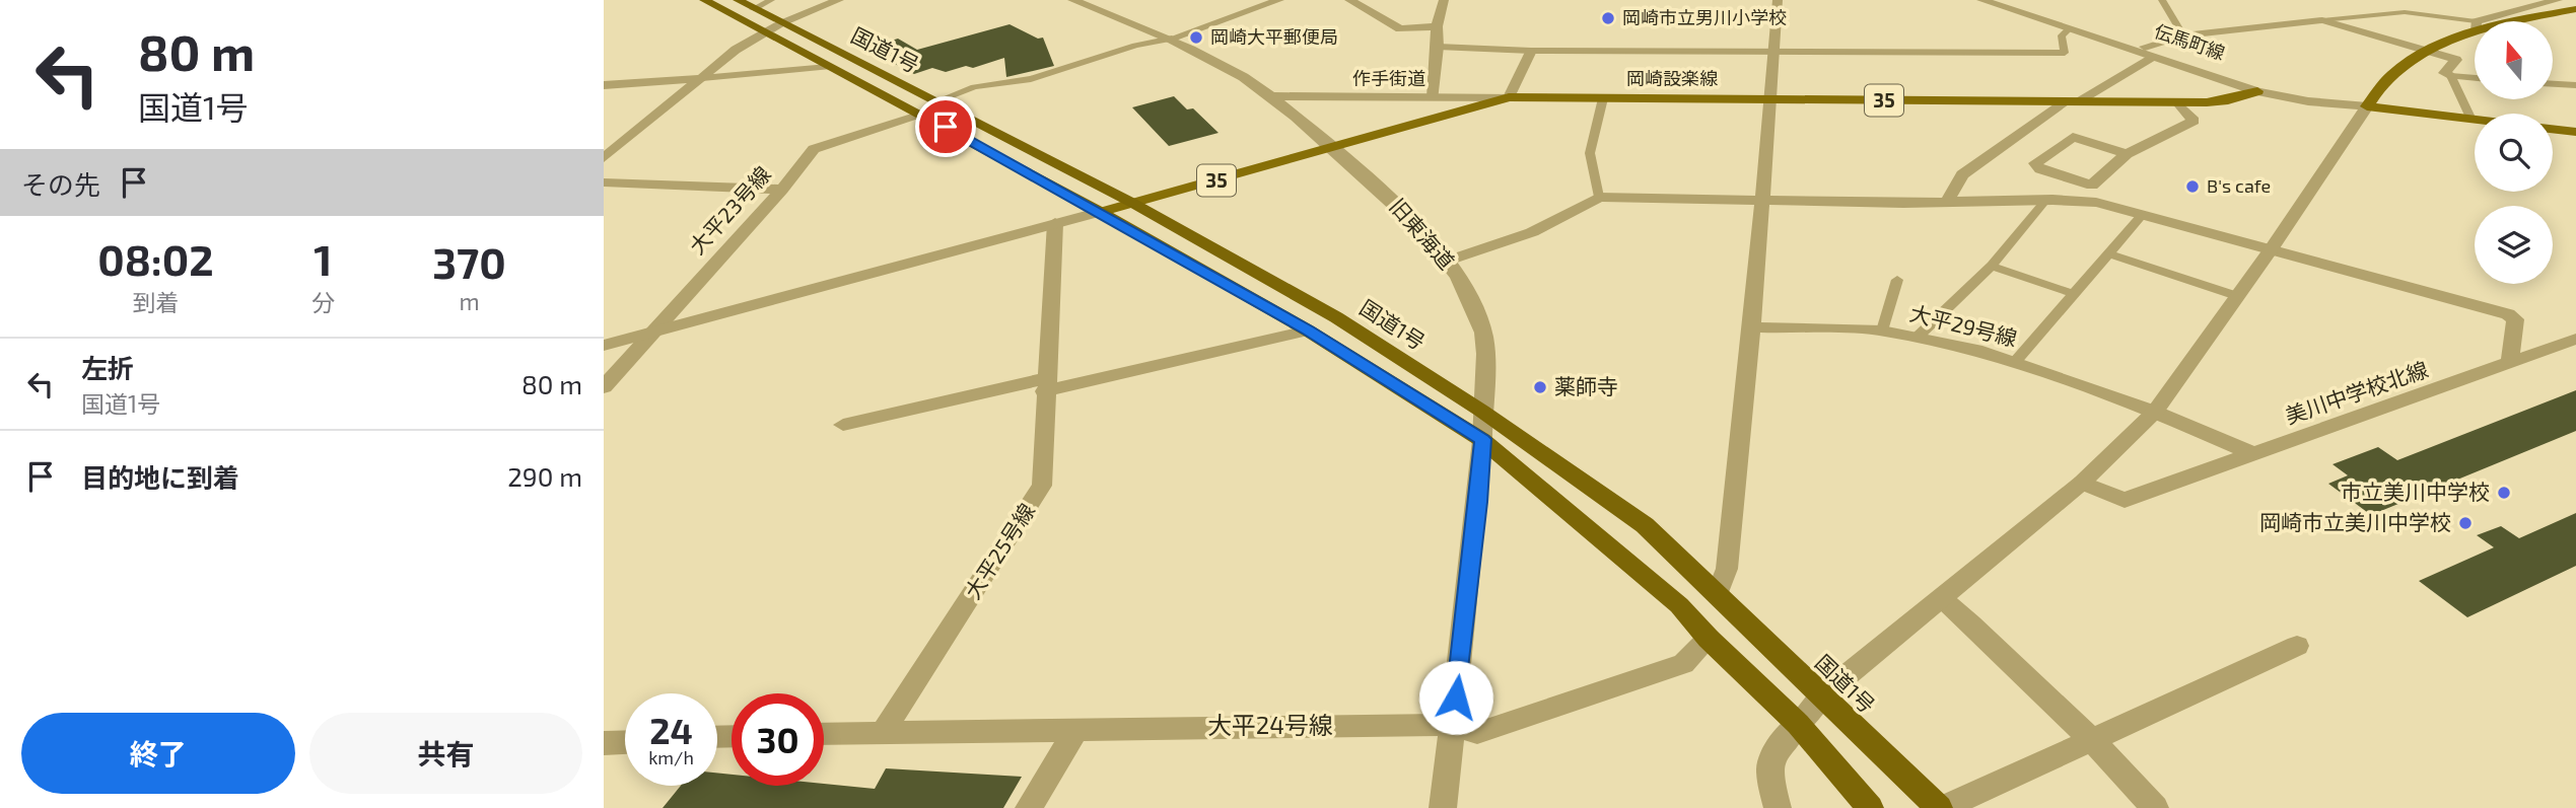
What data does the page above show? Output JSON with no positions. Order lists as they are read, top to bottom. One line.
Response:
{"streets":{"highway":["国道1号"],"main road":["岡崎設楽線","35"],"street":["伝馬町線","作手街道","大平23号線","旧東海道","大平29号線","美川中学校北線","大平25号線","大平24号線"]},"crossings":[["伝馬町線","岡崎設楽線"],["国道1号","岡崎設楽線"],["国道1号","大平23号線"],["国道1号","旧東海道"],["国道1号","大平24号線"],["作手街道","岡崎設楽線"],["作手街道","旧東海道"],["岡崎設楽線","旧東海道"],["旧東海道","大平24号線"],["大平25号線","大平24号線"]],"places":["岡崎市立男川小学校","岡崎大平郵便局","B's cafe","薬師寺","市立美川中学校","岡崎市立美川中学校"],"north":"top","page":{"turn":["80 m","国道1号"],"then":"その先","eta":["08:02","到着","1","分","370","m"],"list":[{"name":"左折","note":"国道1号","value":"80 m"},{"name":"目的地に到着","value":"290 m"}],"speed":"24 km/h","limit":"30","buttons":["終了","共有"]}}
